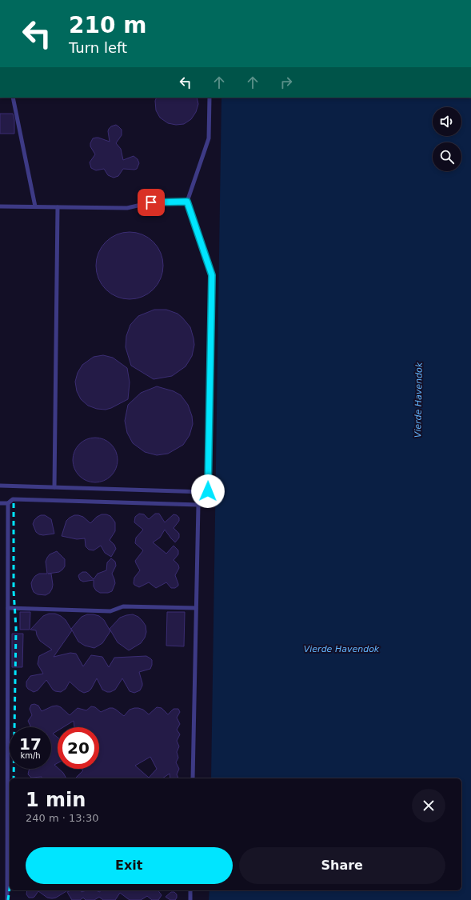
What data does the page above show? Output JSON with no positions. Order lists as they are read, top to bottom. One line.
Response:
{"water":["Vierde Havendok"],"page":{"turn":["210 m","Turn left"],"speed":"17 km/h","limit":"20","heading":["1 min","240 m · 13:30"],"buttons":["Exit","Share"]}}
